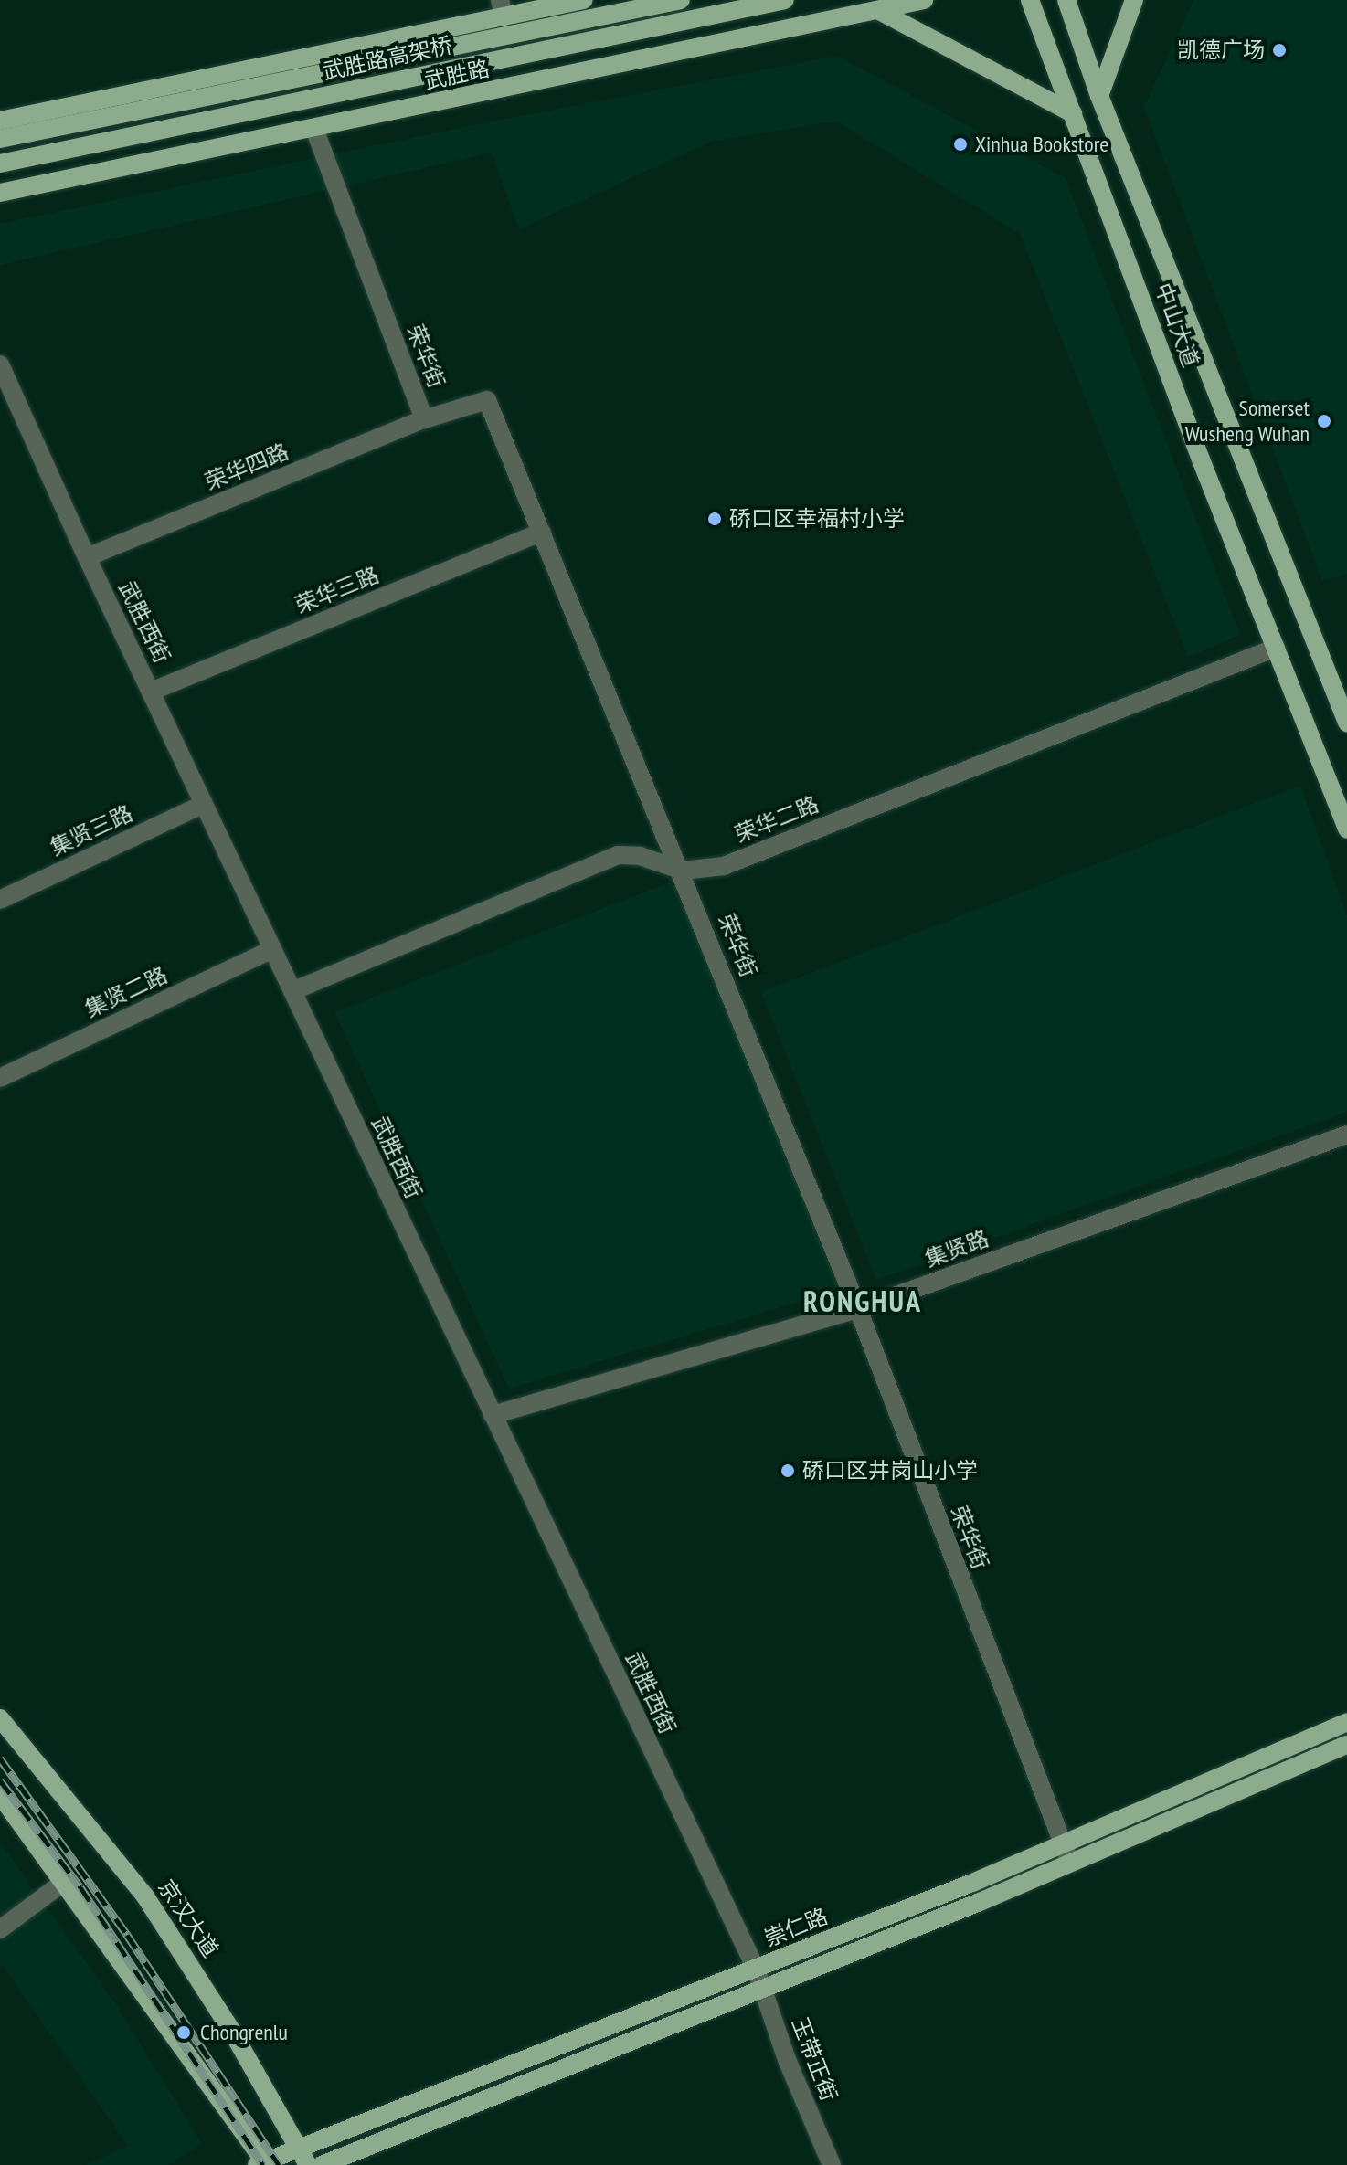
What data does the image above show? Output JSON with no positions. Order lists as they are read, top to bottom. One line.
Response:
{"streets":{"main road":["武胜路高架桥","武胜路","中山大道","京汉大道","崇仁路"],"street":["荣华街","荣华四路","荣华三路","武胜西街","荣华二路","集贤三路","集贤二路","集贤路","玉带正街"]},"crossings":[["武胜路","荣华街"],["中山大道","荣华二路"],["荣华街","荣华四路"],["荣华街","荣华三路"],["荣华街","荣华二路"],["荣华街","集贤路"],["荣华街","崇仁路"],["荣华四路","武胜西街"],["荣华三路","武胜西街"],["武胜西街","荣华二路"],["武胜西街","集贤三路"],["武胜西街","集贤二路"],["武胜西街","集贤路"],["武胜西街","崇仁路"],["武胜西街","玉带正街"],["京汉大道","崇仁路"],["崇仁路","玉带正街"]],"districts":["RONGHUA"],"places":["凯德广场","Xinhua Bookstore","Somerset Wusheng Wuhan","硚口区幸福村小学","硚口区井岗山小学","Chongrenlu"]}
